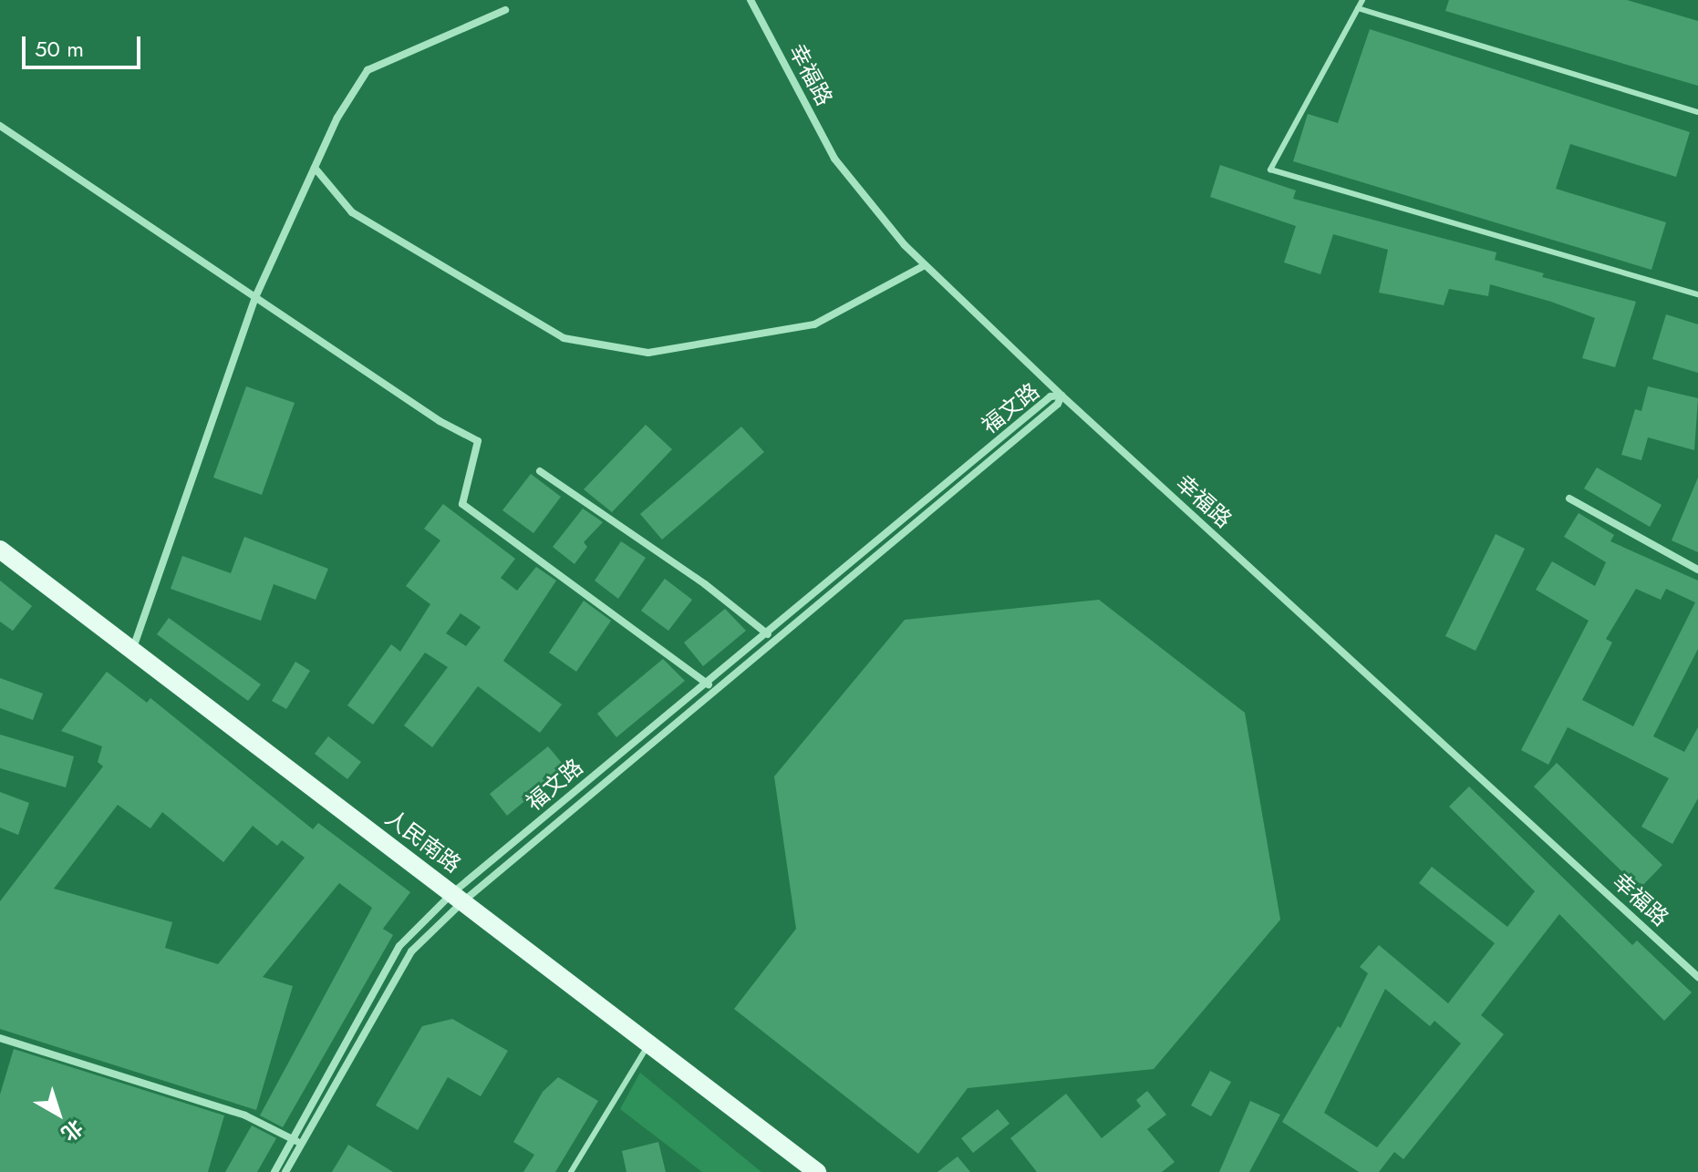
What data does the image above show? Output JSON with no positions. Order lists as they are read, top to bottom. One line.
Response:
{"streets":{"main road":["人民南路"],"street":["幸福路","福文路"]},"crossings":[["幸福路","福文路"],["福文路","人民南路"]],"scale_bar":"50 m","north":"bottom right"}
